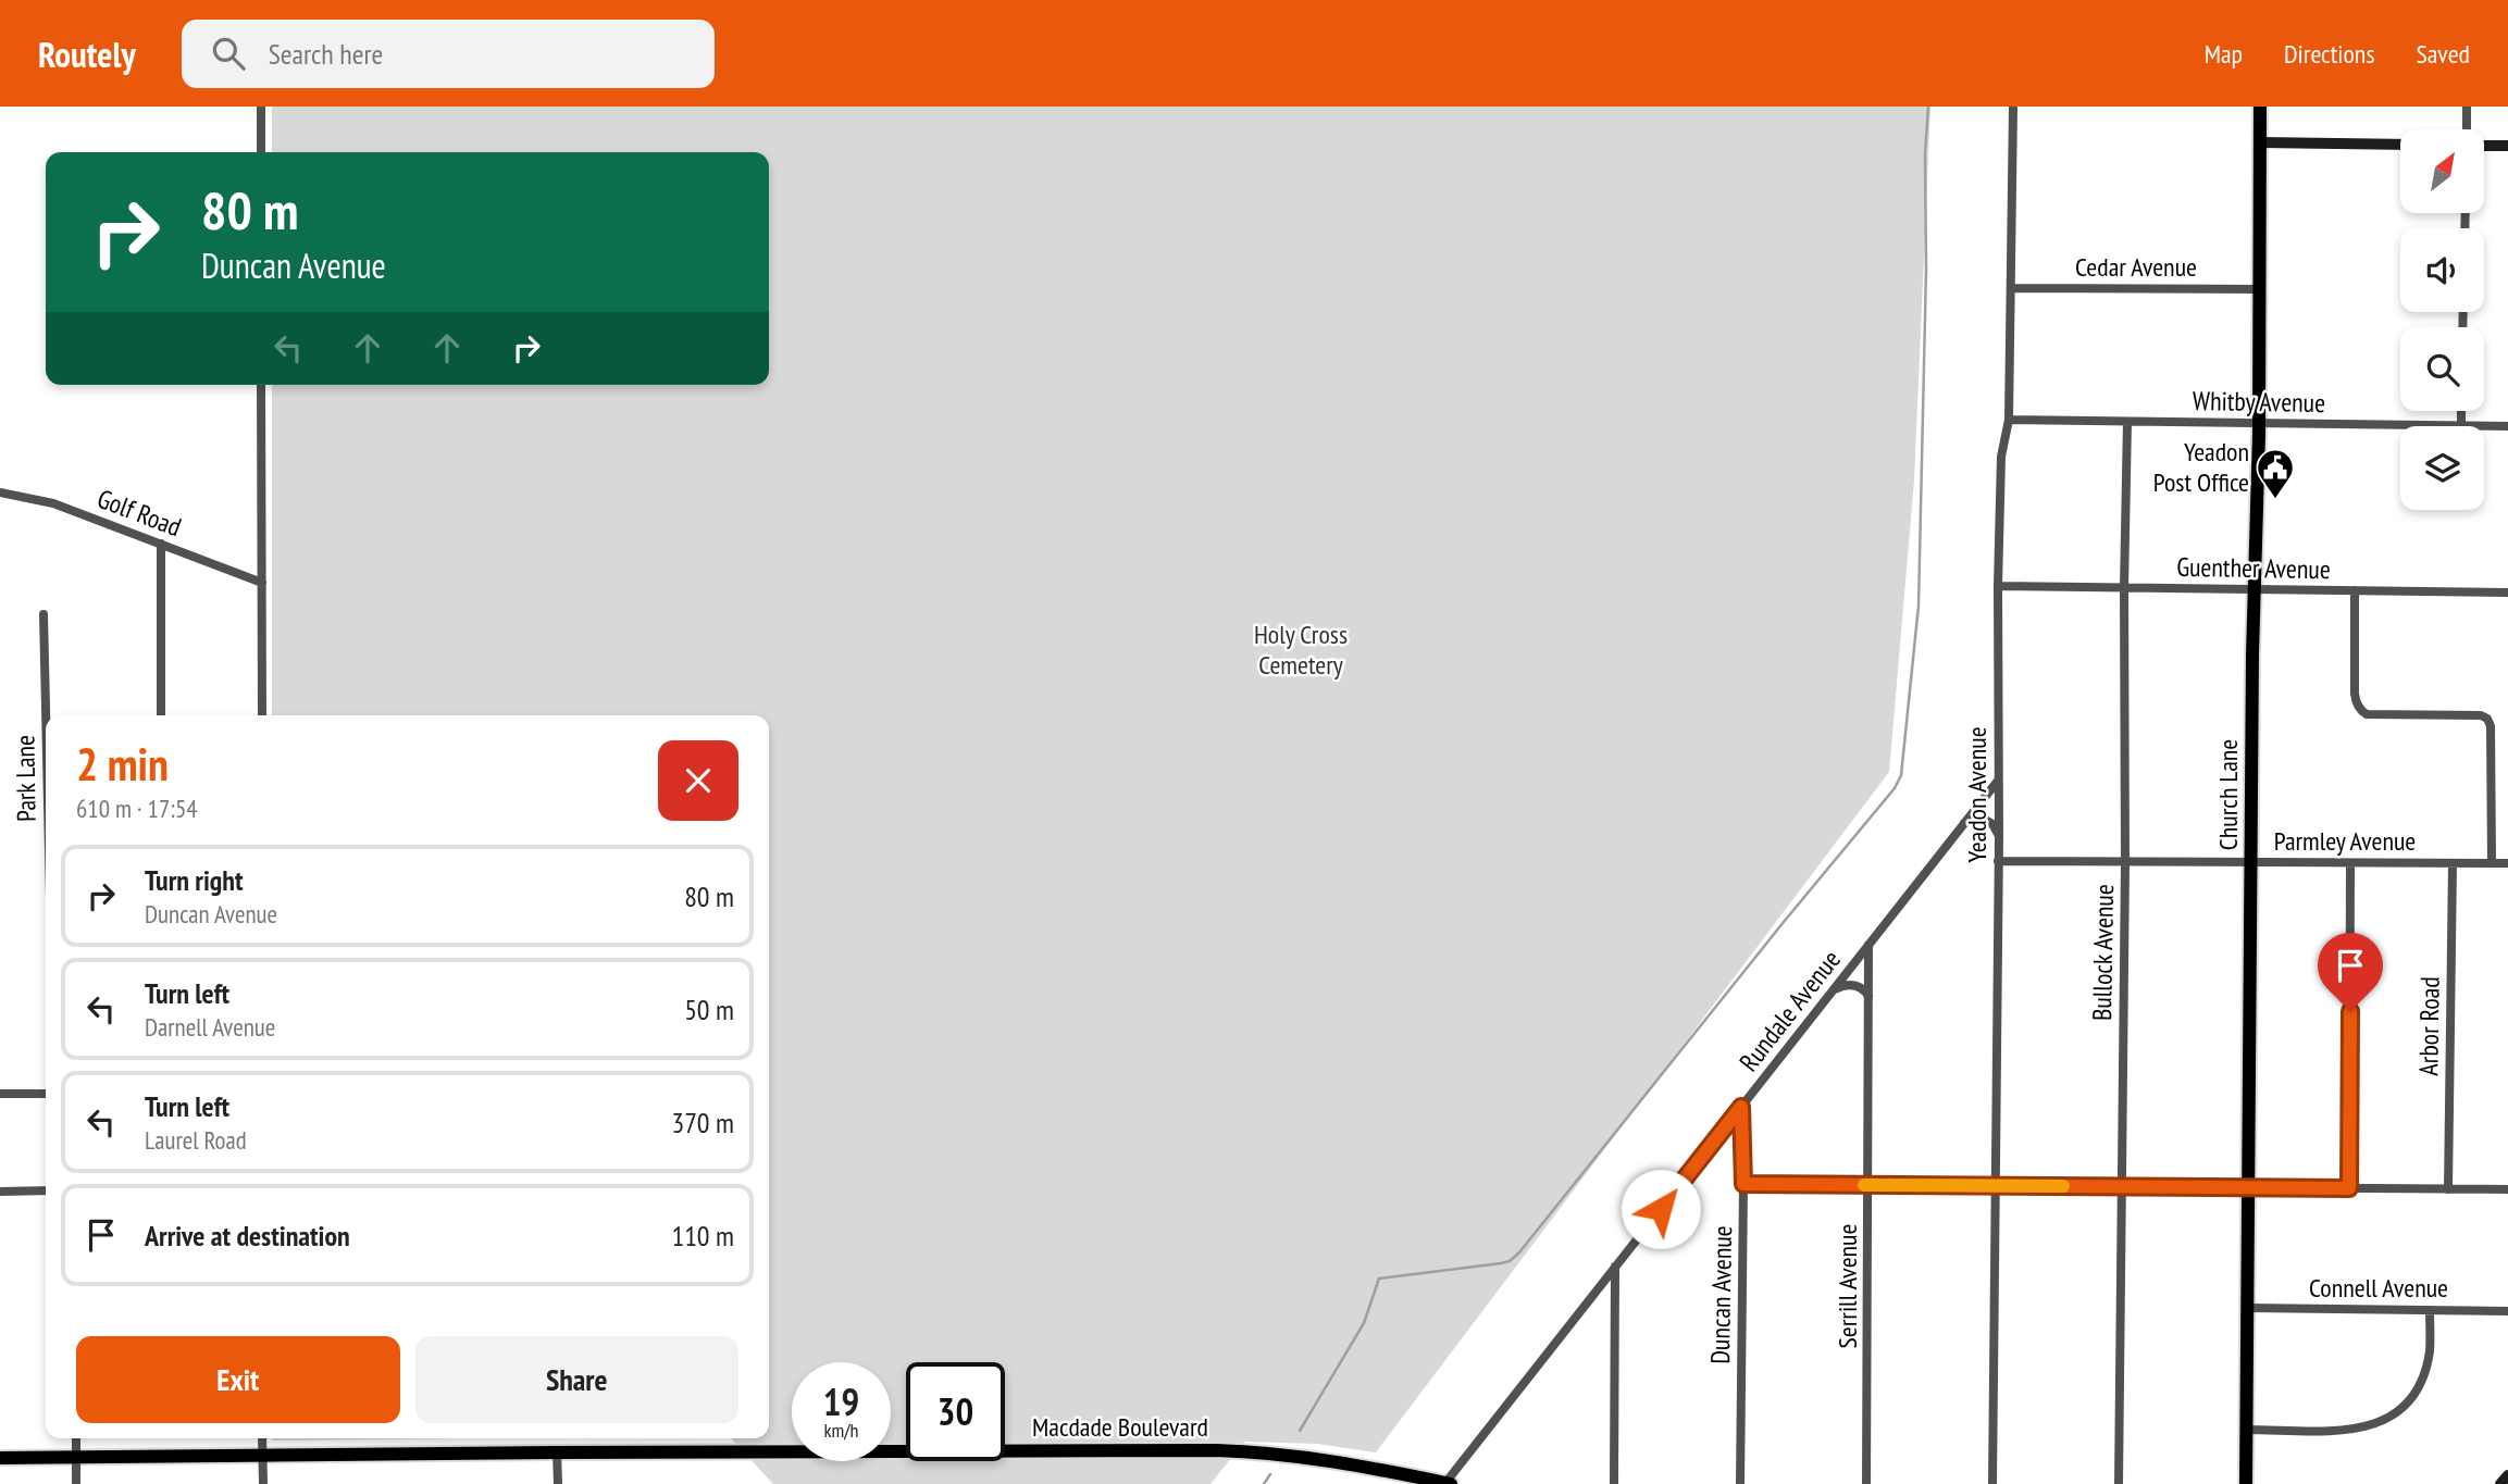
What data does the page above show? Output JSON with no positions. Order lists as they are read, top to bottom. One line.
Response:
{"streets":{"main road":["Church Lane","Macdade Boulevard"],"street":["Cedar Avenue","Whitby Avenue","Golf Road","Guenther Avenue","Park Lane","Yeadon Avenue","Parmley Avenue","Bullock Avenue","Rundale Avenue","Arbor Road","Serrill Avenue","Connell Avenue","Duncan Avenue"]},"crossings":[["Cedar Avenue","Yeadon Avenue"],["Cedar Avenue","Church Lane"],["Whitby Avenue","Yeadon Avenue"],["Whitby Avenue","Church Lane"],["Whitby Avenue","Bullock Avenue"],["Guenther Avenue","Yeadon Avenue"],["Guenther Avenue","Church Lane"],["Guenther Avenue","Bullock Avenue"],["Yeadon Avenue","Parmley Avenue"],["Yeadon Avenue","Rundale Avenue"],["Church Lane","Parmley Avenue"],["Church Lane","Connell Avenue"],["Parmley Avenue","Bullock Avenue"],["Parmley Avenue","Arbor Road"],["Rundale Avenue","Serrill Avenue"],["Rundale Avenue","Duncan Avenue"],["Rundale Avenue","Macdade Boulevard"]],"parks":["Holy Cross Cemetery"],"places":{"public building":["Yeadon Post Office"]},"north":"top right","page":{"header":"Routely","search":"Search here","nav":["Map","Directions","Saved"],"turn":["80 m","Duncan Avenue"],"heading":["2 min","610 m · 17:54"],"list":[{"name":"Turn right","note":"Duncan Avenue","value":"80 m"},{"name":"Turn left","note":"Darnell Avenue","value":"50 m"},{"name":"Turn left","note":"Laurel Road","value":"370 m"},{"name":"Arrive at destination","value":"110 m"}],"buttons":["Exit","Share"],"speed":"19 km/h","limit":"30"}}
